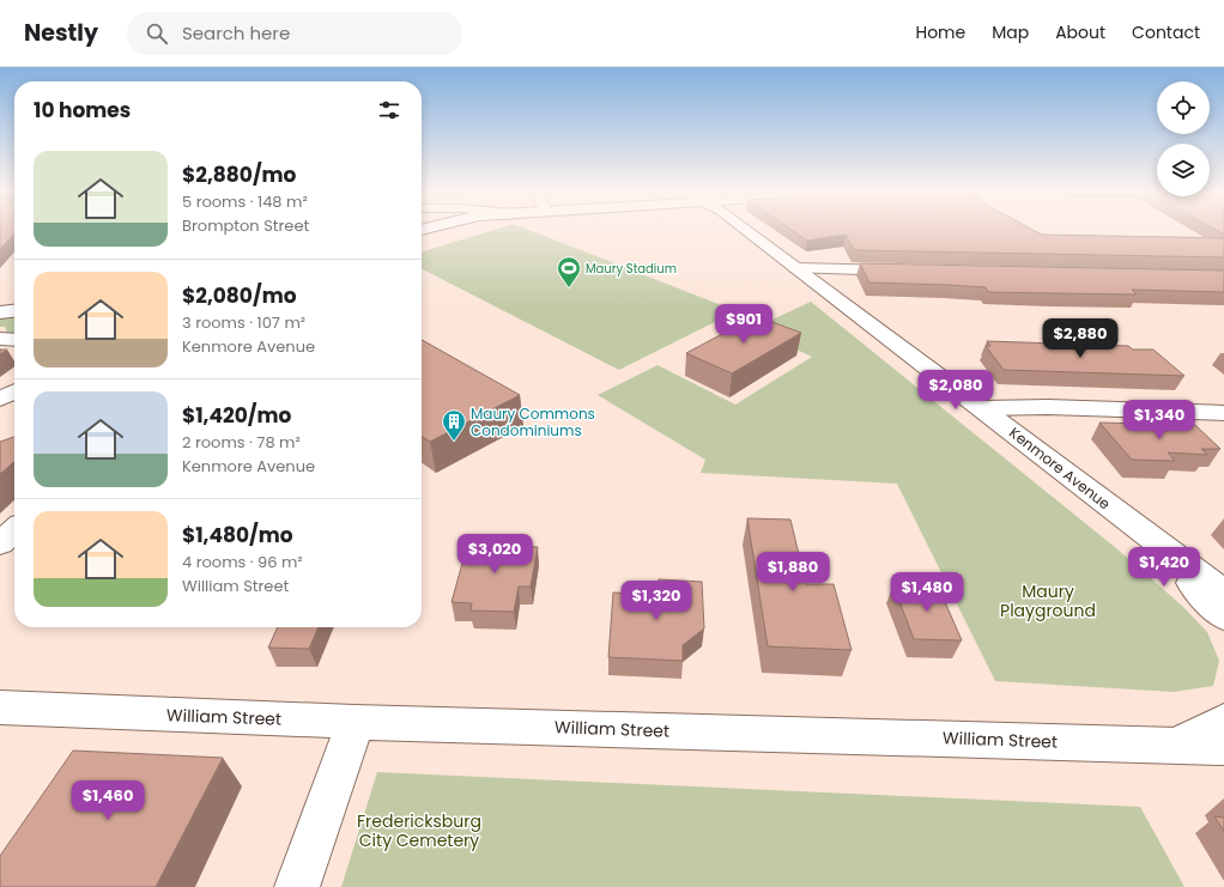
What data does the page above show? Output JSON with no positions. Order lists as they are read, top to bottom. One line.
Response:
{"streets":{"street":["Kenmore Avenue","William Street"]},"parks":["Maury Playground","Fredericksburg City Cemetery"],"places":{"sports":["Maury Stadium"],"building":["Maury Commons Condominiums"]},"page":{"header":"Nestly","search":"Search here","nav":["Home","Map","About","Contact"],"heading":"10 homes","list":[{"name":"$2,880/mo","note":"5 rooms · 148 m² · Brompton Street"},{"name":"$2,080/mo","note":"3 rooms · 107 m² · Kenmore Avenue"},{"name":"$1,420/mo","note":"2 rooms · 78 m² · Kenmore Avenue"},{"name":"$1,480/mo","note":"4 rooms · 96 m² · William Street"}],"price":["$901","$2,880","$2,080","$1,340","$3,020","$1,420","$1,880","$1,480","$1,320","$1,460"]}}
